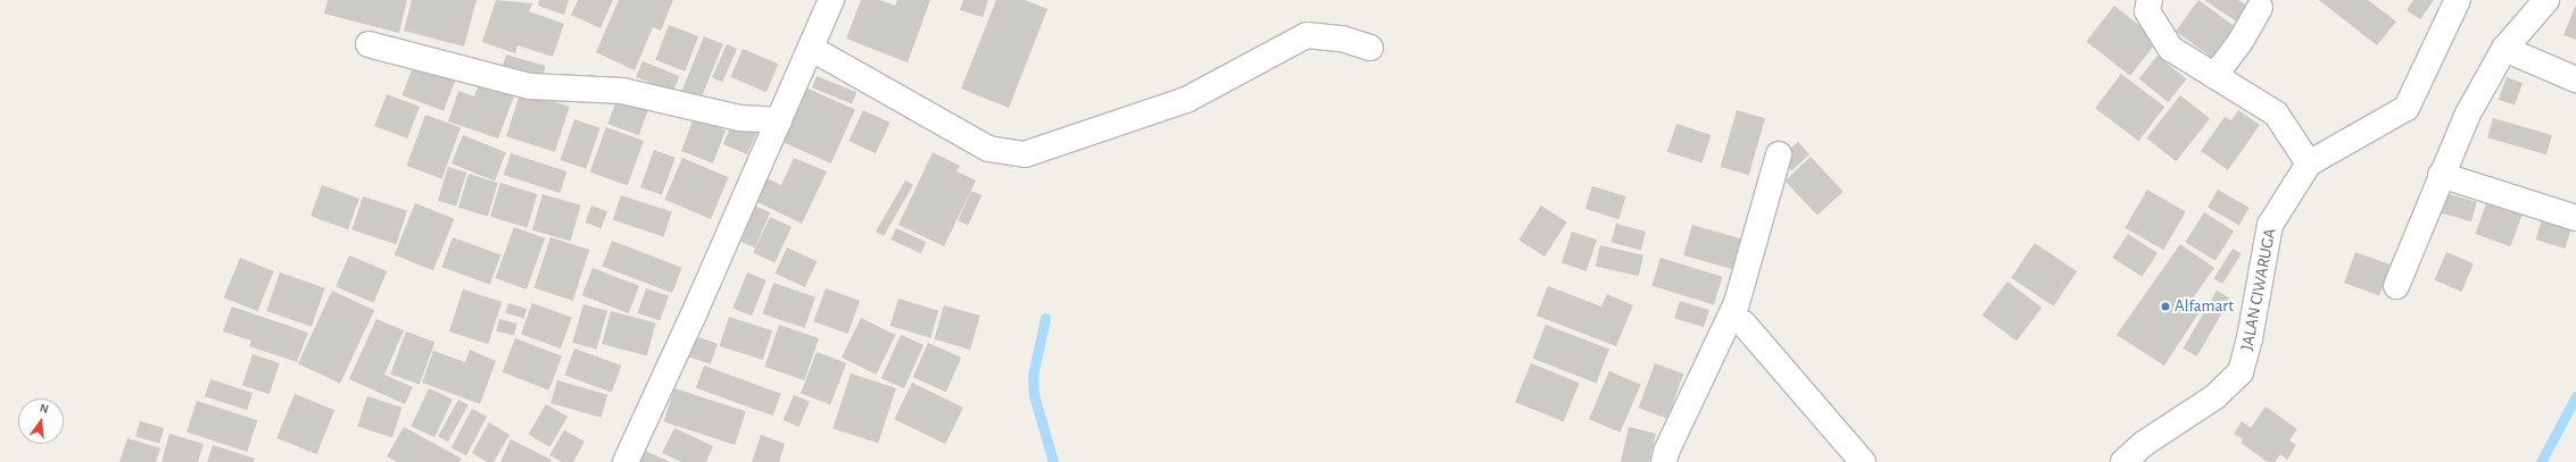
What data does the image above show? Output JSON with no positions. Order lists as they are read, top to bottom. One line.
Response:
{"streets":{"street":["JALAN CIWARUGA"]},"places":["Alfamart"],"north":"top"}
